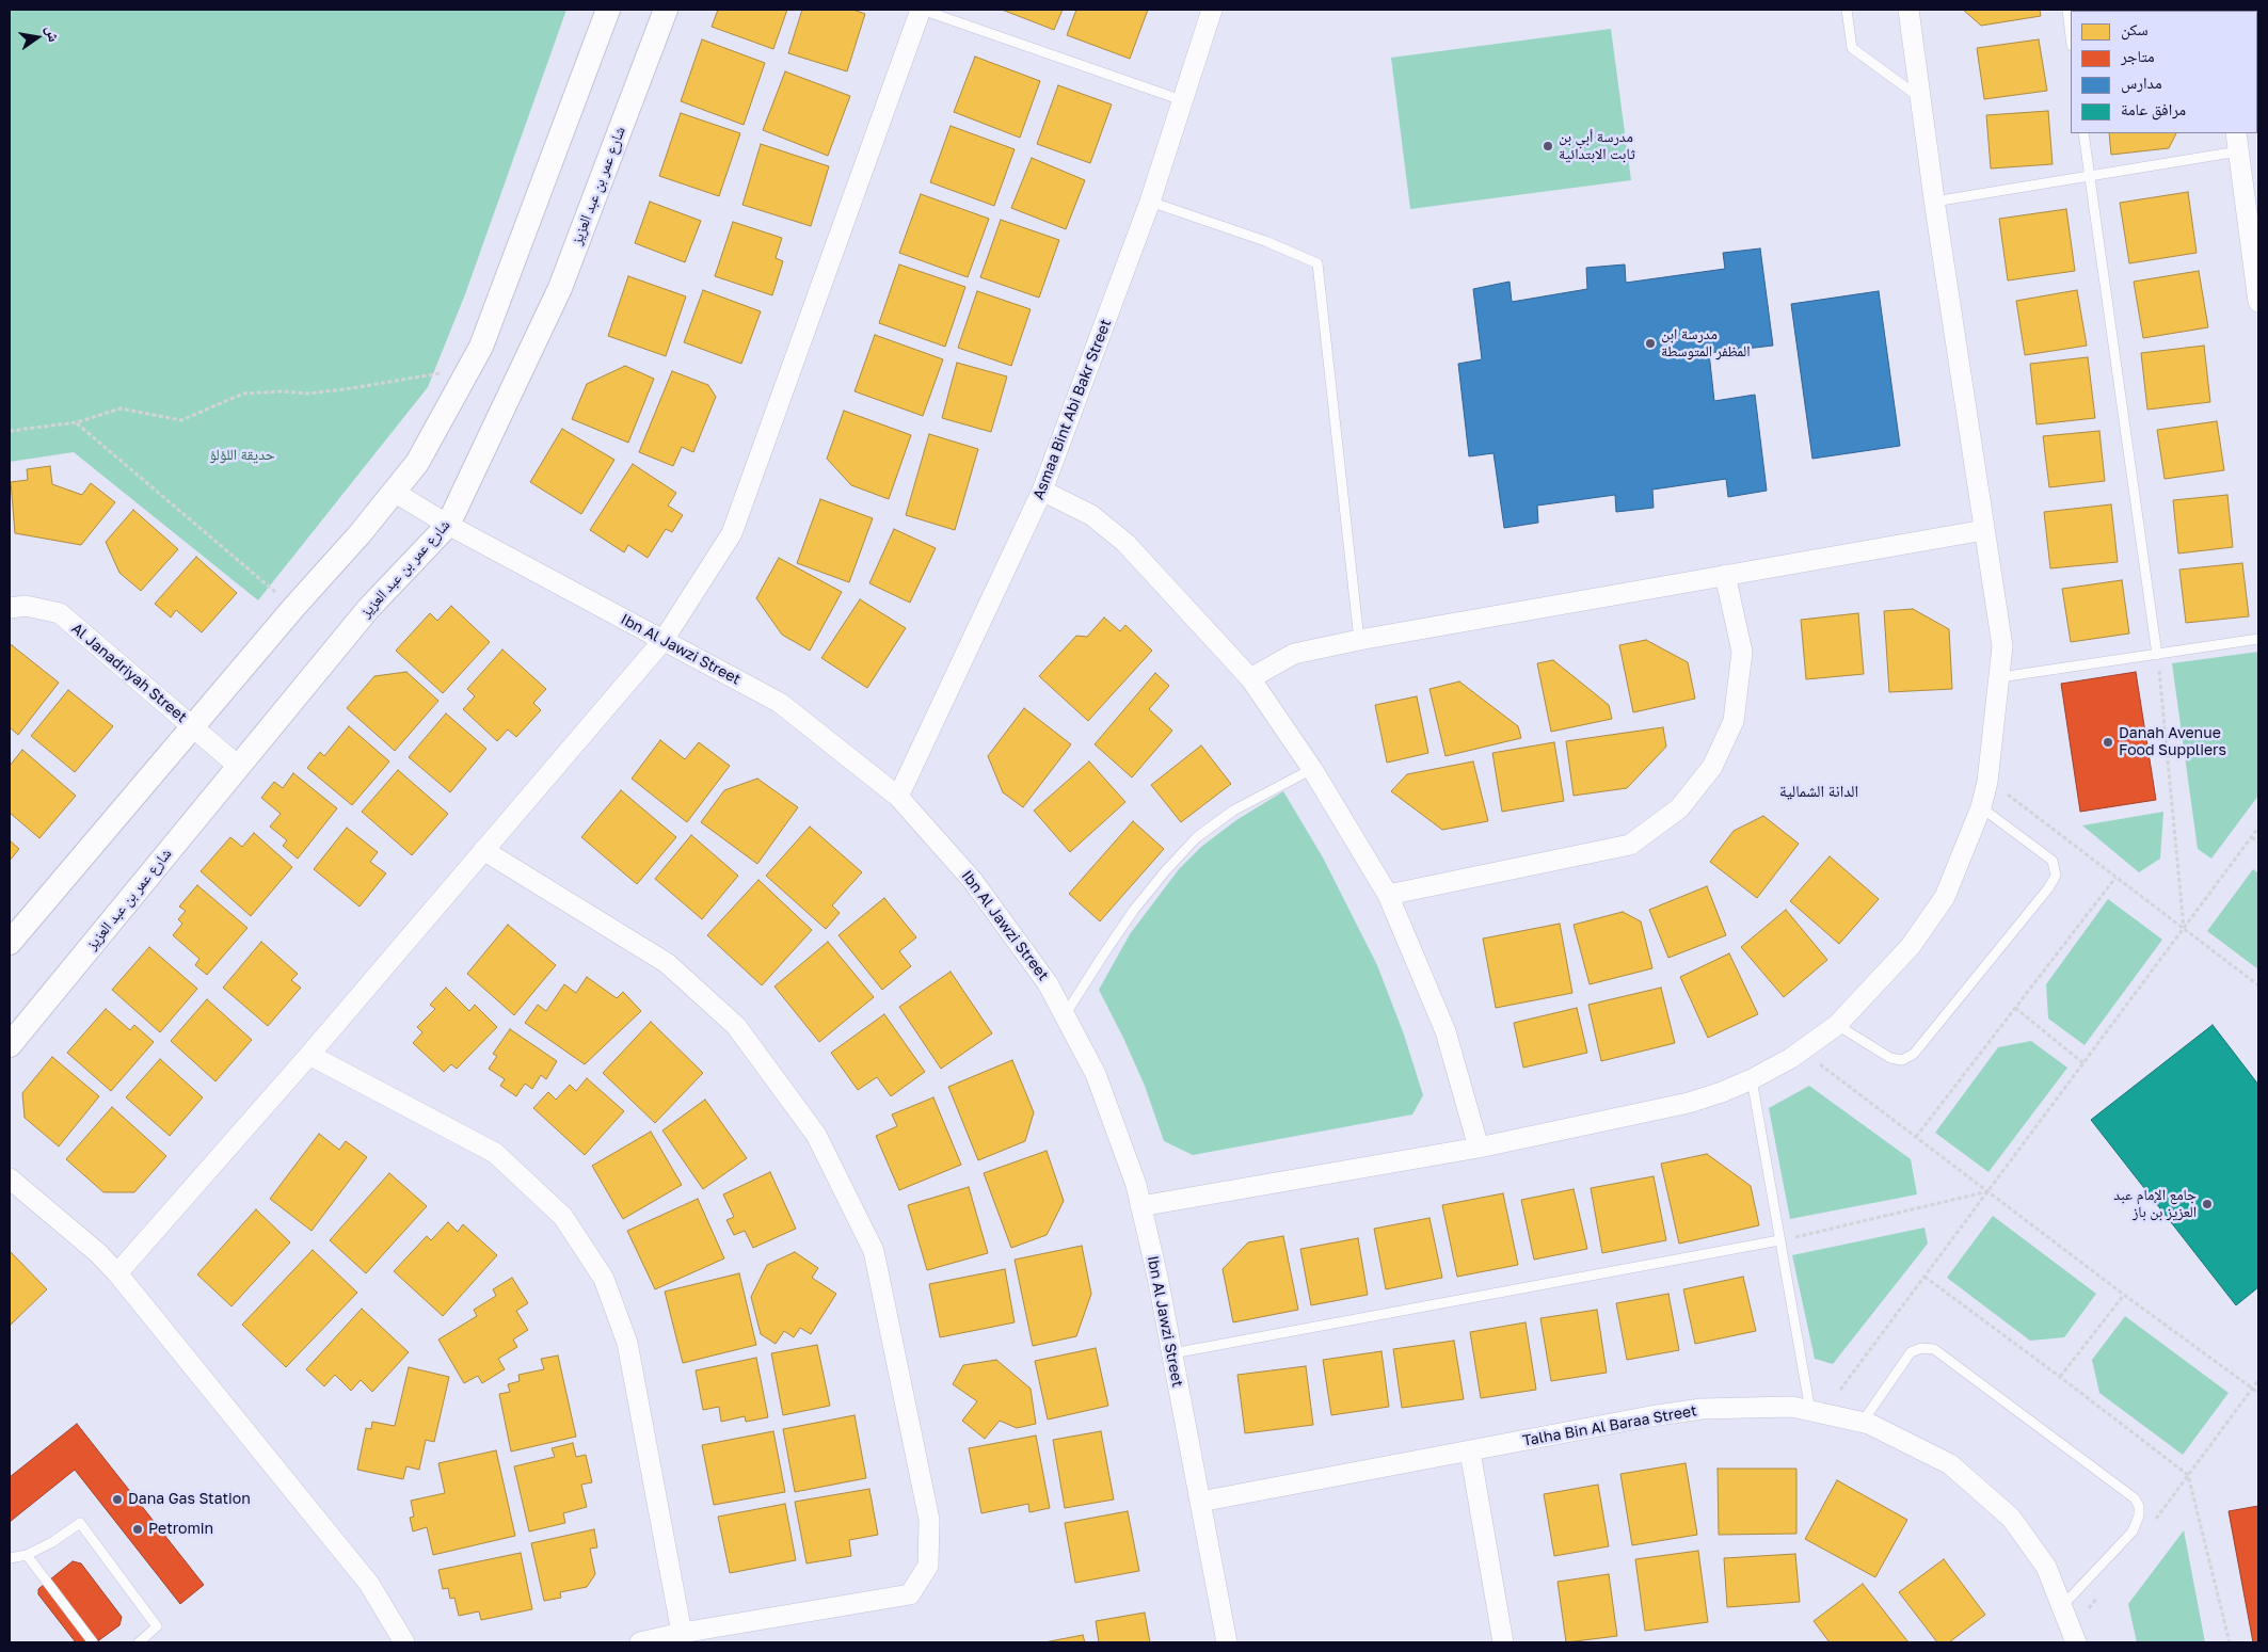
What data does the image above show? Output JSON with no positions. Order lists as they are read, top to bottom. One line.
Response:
{"streets":{"street":["شارع عمر بن عبد العزيز","Asmaa Bint Abi Bakr Street","Ibn Al Jawzi Street","Al Janadriyah Street","Talha Bin Al Baraa Street"]},"crossings":[["شارع عمر بن عبد العزيز","Ibn Al Jawzi Street"],["شارع عمر بن عبد العزيز","Al Janadriyah Street"],["Asmaa Bint Abi Bakr Street","Ibn Al Jawzi Street"],["Ibn Al Jawzi Street","Talha Bin Al Baraa Street"]],"districts":["الدانة الشمالية"],"parks":["حديقة اللؤلؤ"],"places":["مدرسة أبي بن ثابت الابتدائية","مدرسة ابن المظفر المتوسطة","Danah Avenue Food Suppliers","جامع الإمام عبد العزيز بن باز","Dana Gas Station","Petromin"],"legend":["سكن","متاجر","مدارس","مرافق عامة"],"north":"right"}
